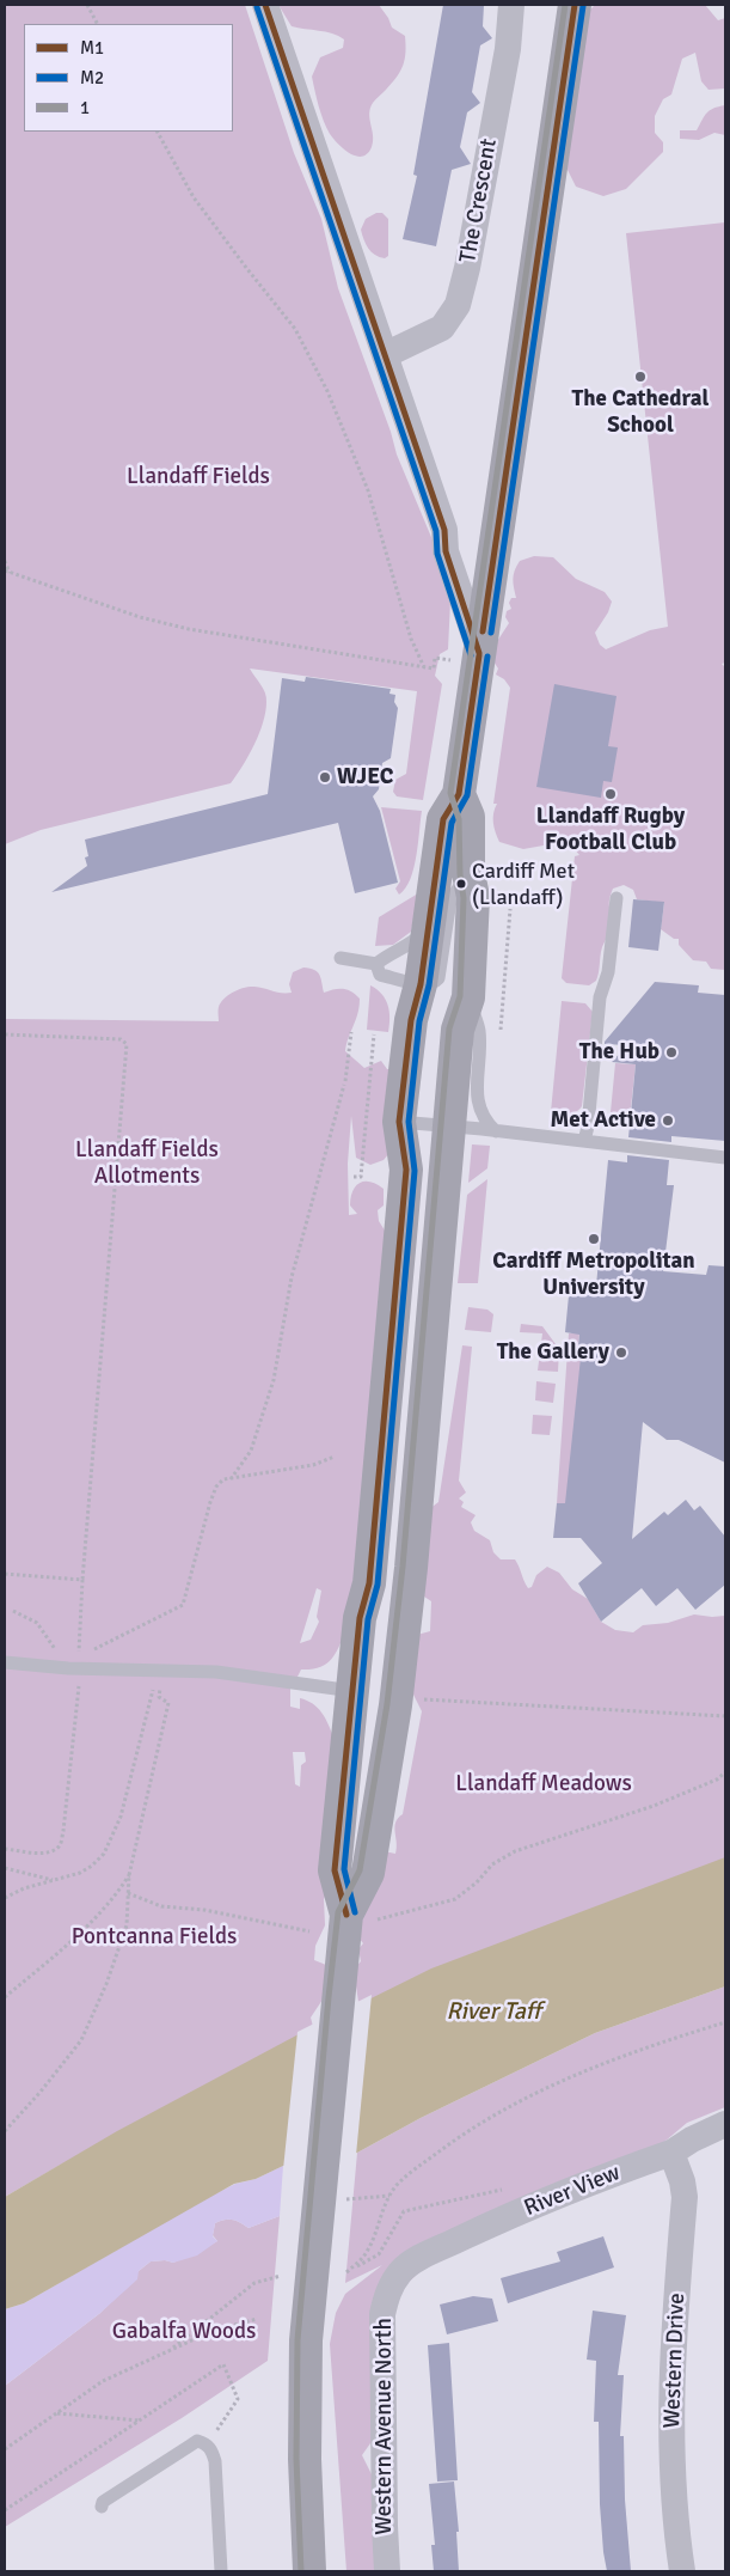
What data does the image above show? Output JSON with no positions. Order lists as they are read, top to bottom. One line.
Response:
{"streets":{"street":["The Crescent","River View","Western Drive","Western Avenue North"]},"crossings":[["River View","Western Drive"],["River View","Western Avenue North"]],"water":["River Taff"],"parks":["Llandaff Fields","Llandaff Fields Allotments","Llandaff Meadows","Pontcanna Fields","Gabalfa Woods"],"places":["The Cathedral School","WJEC","Llandaff Rugby Football Club","Cardiff Met (Llandaff)","The Hub","Met Active","Cardiff Metropolitan University","The Gallery"],"lines":["transit line M1","transit line 1","transit line M2"],"legend":["M1","M2","1"]}
